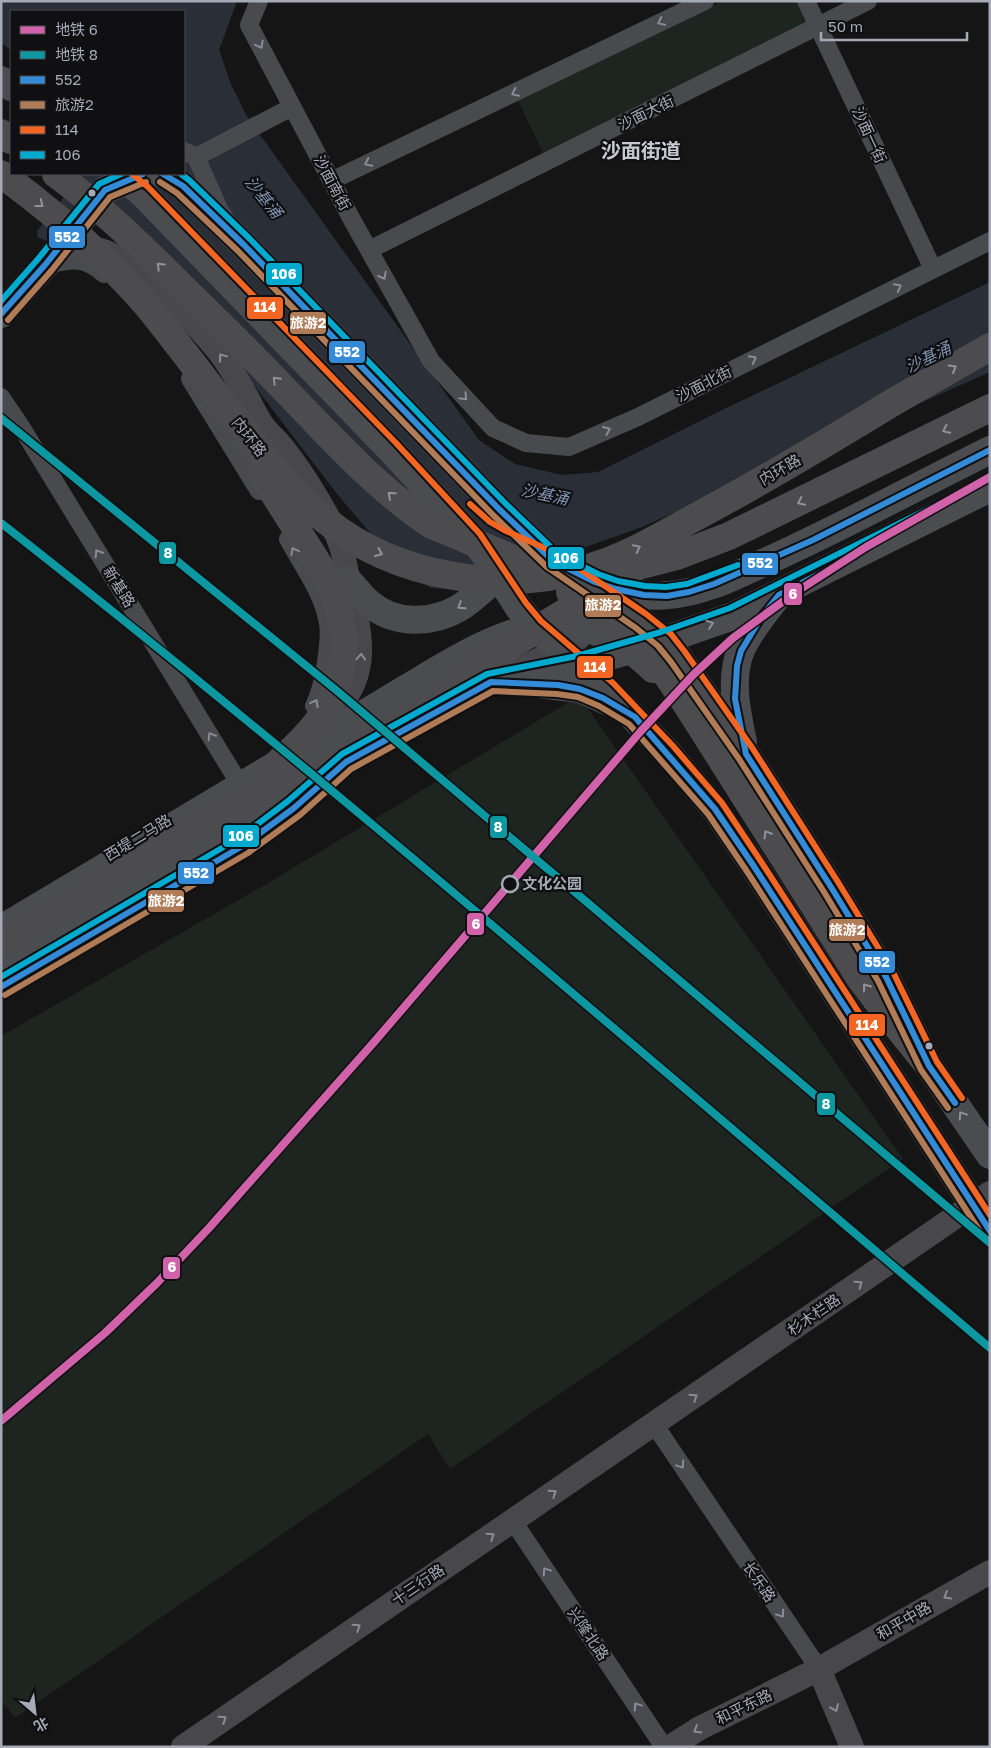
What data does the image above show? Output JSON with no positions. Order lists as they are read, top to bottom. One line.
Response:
{"streets":{"highway":["内环路"],"main road":["西堤二马路","杉木栏路","长乐路","十三行路","和平中路","和平东路"],"street":["沙面大街","沙面一街","沙面南街","沙面北街","新基路","兴隆北路"]},"crossings":[["沙面大街","沙面一街"],["沙面大街","沙面南街"],["沙面一街","沙面北街"],["沙面南街","沙面北街"],["新基路","西堤二马路"],["杉木栏路","长乐路"],["杉木栏路","十三行路"],["长乐路","十三行路"],["长乐路","和平中路"],["长乐路","和平东路"],["十三行路","兴隆北路"],["和平中路","和平东路"]],"one_way":["沙面南街","沙面北街","内环路","新基路","西堤二马路","杉木栏路","长乐路","十三行路","和平中路","兴隆北路","和平东路"],"districts":["沙面街道"],"water":["沙基涌"],"places":["文化公园"],"lines":["transit line 552","transit line 114","transit line 106","transit line 旅游2","metro line 8","metro line 6"],"legend":["地铁 6","地铁 8","552","旅游2","114","106"],"scale_bar":"50 m","north":"bottom right"}
